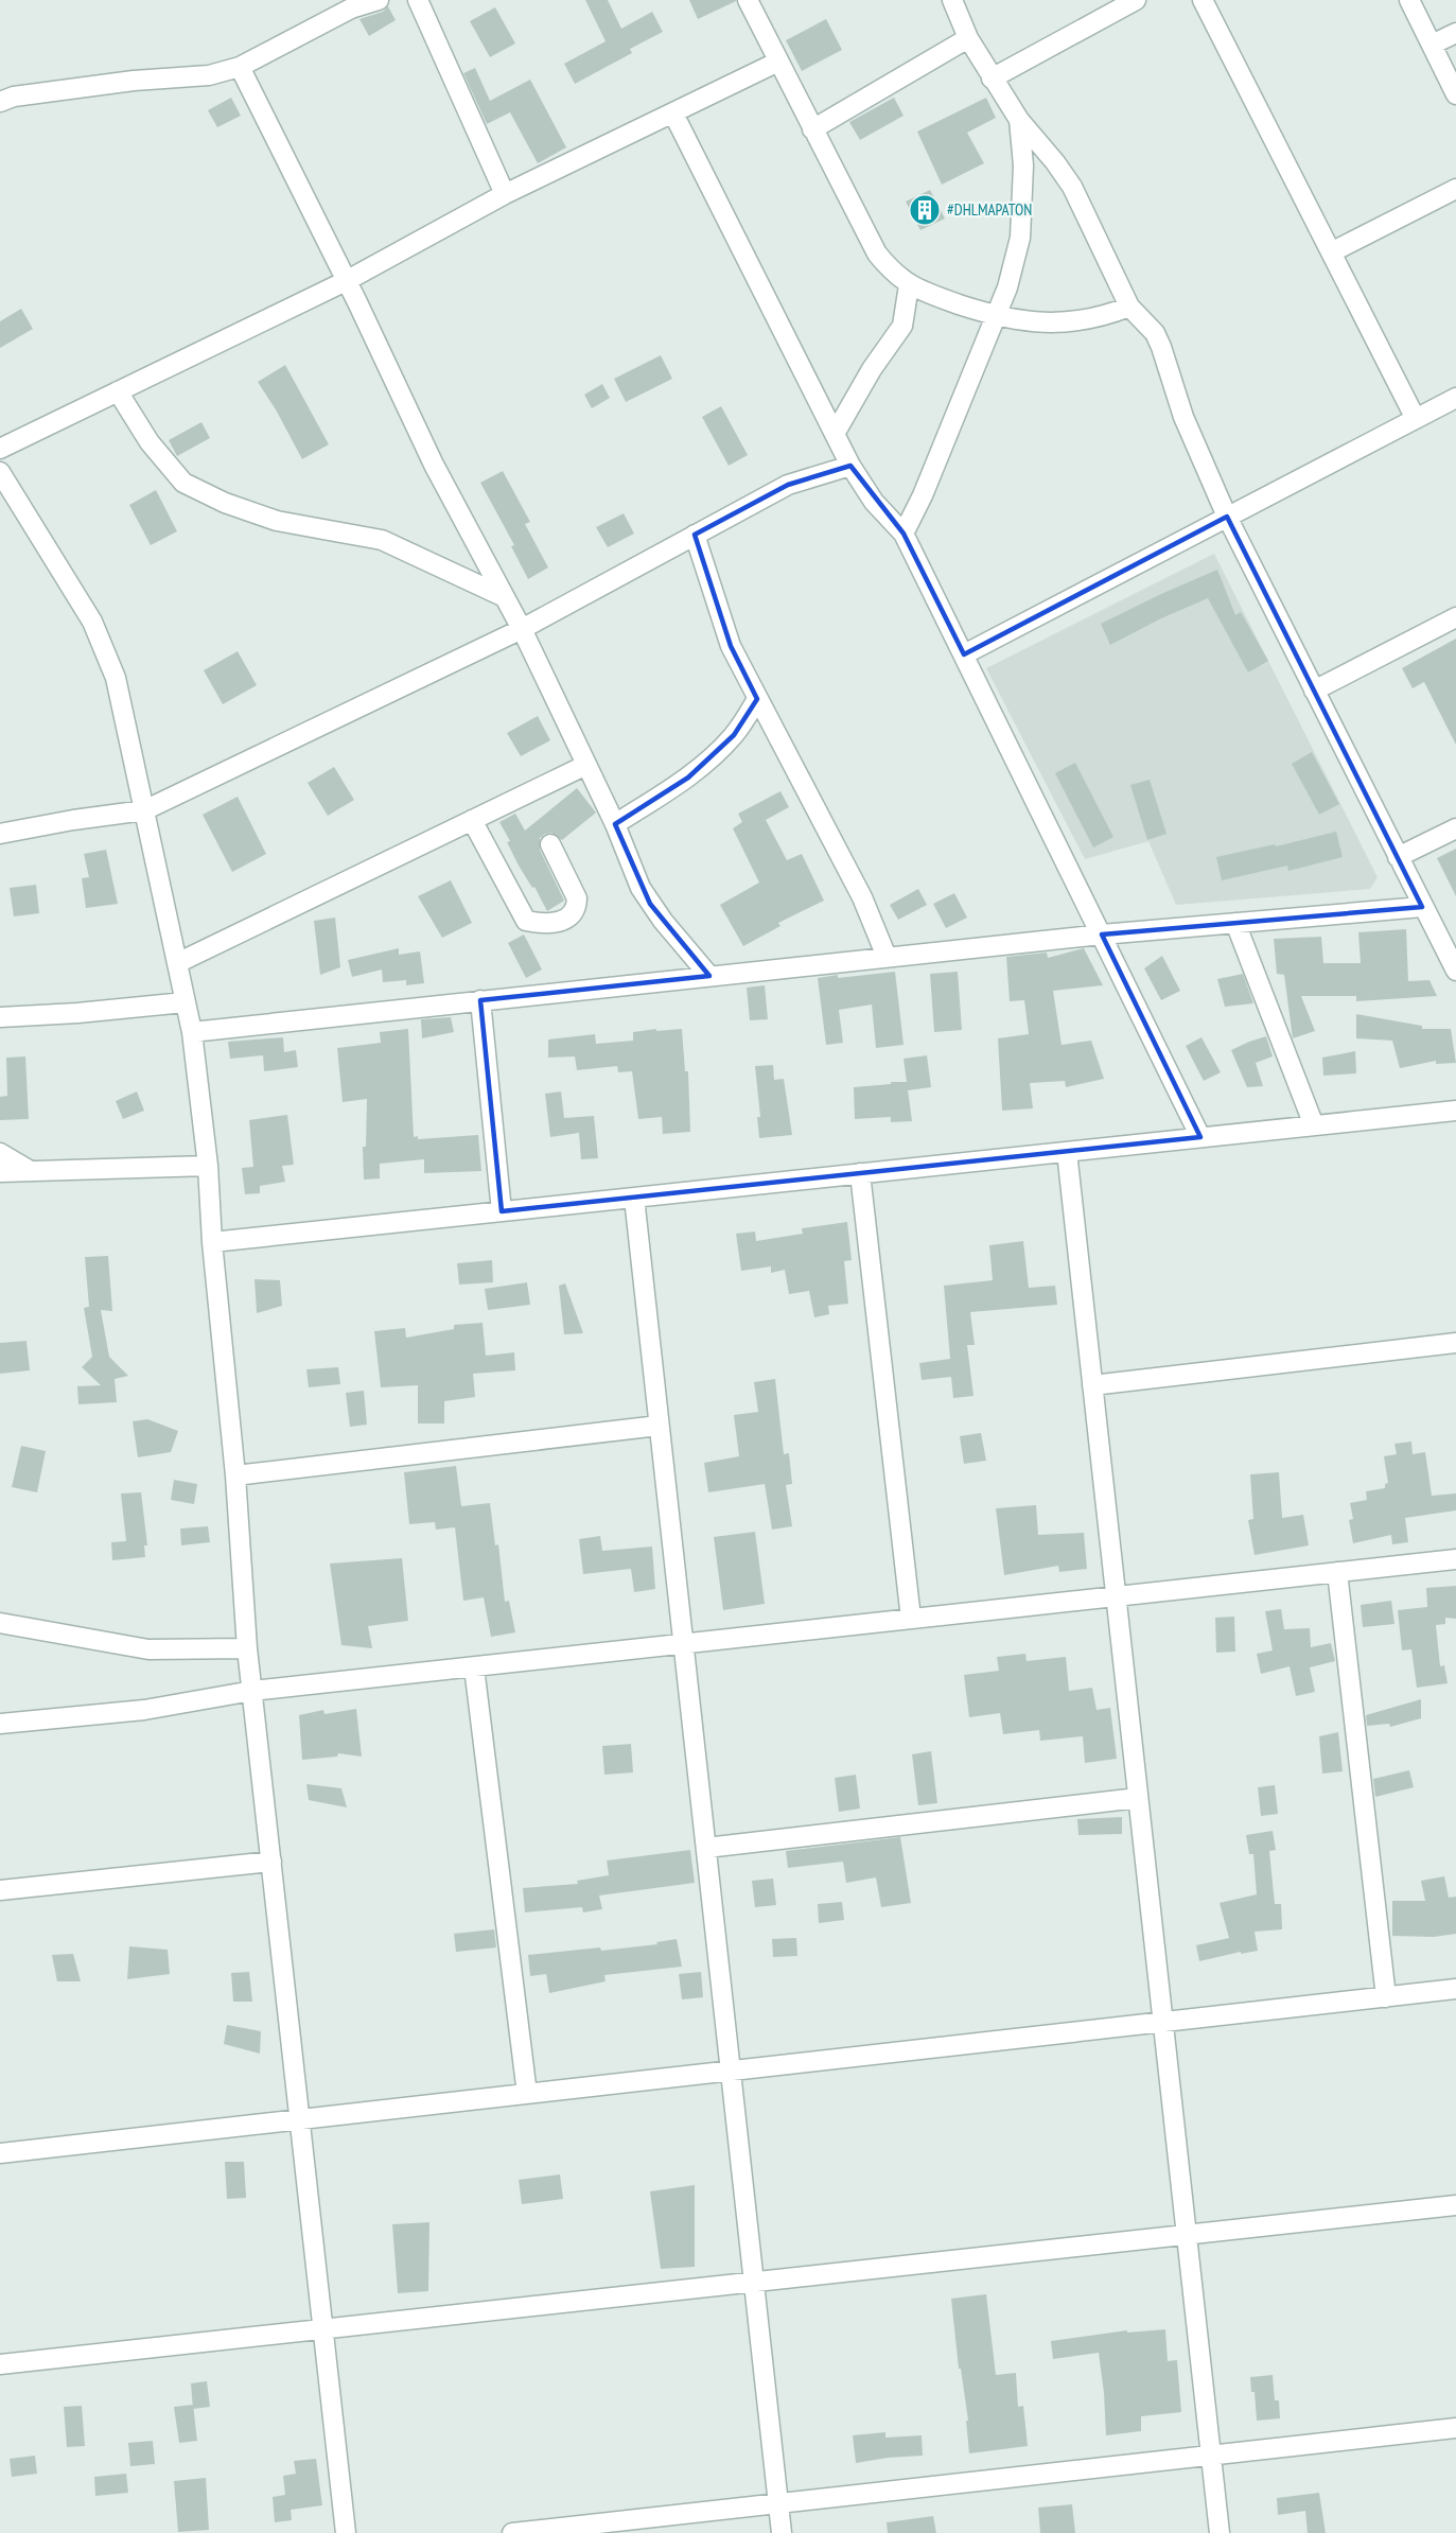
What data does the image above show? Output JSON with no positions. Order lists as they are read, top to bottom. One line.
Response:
{"places":{"building":["#DHLMAPATON"]}}
